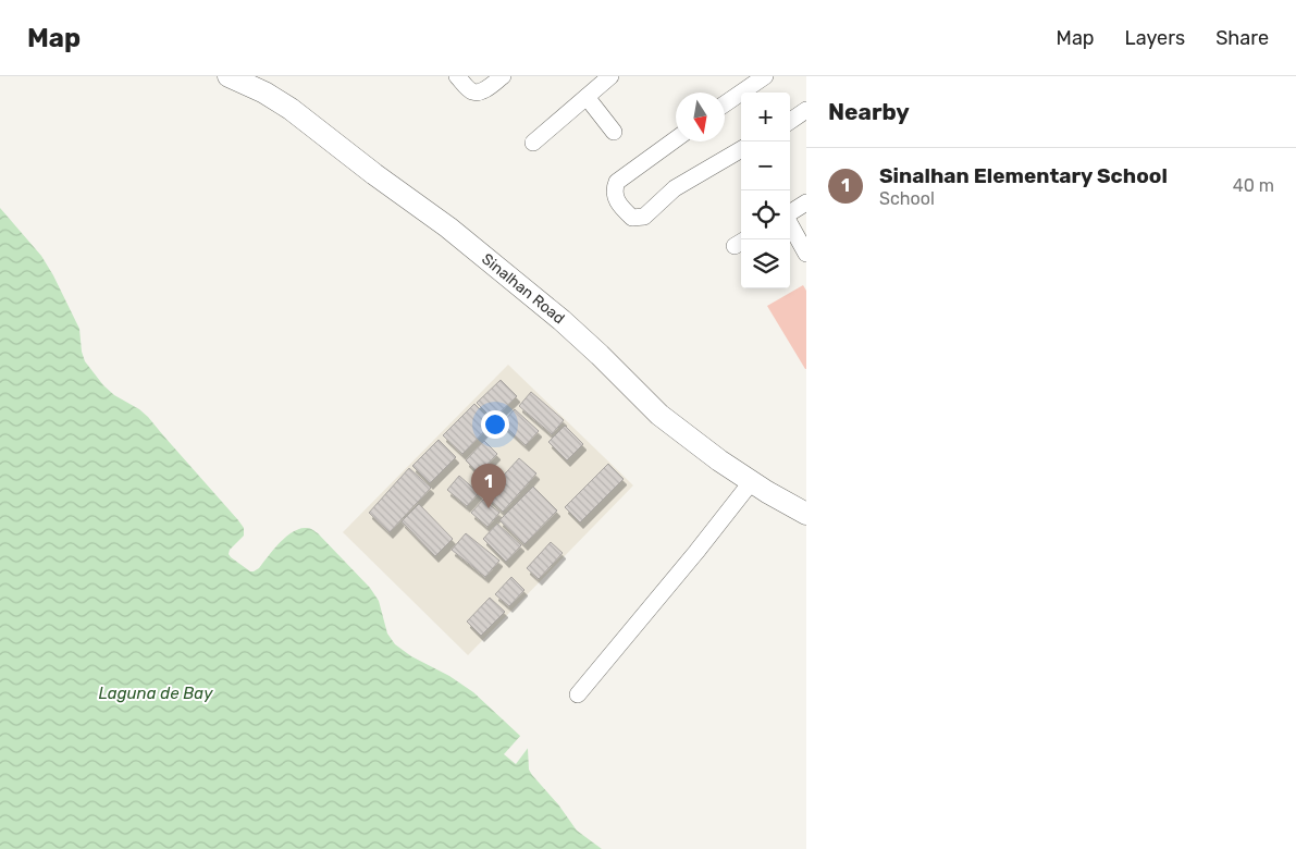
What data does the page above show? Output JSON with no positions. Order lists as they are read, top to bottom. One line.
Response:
{"streets":{"street":["Sinalhan Road"]},"water":["Laguna de Bay"],"north":"bottom","page":{"header":"Map","nav":["Map","Layers","Share"],"heading":"Nearby","map_buttons":["+","−"],"list":[{"mark":"1","name":"Sinalhan Elementary School","note":"School","value":"40 m"}],"pins":"1"}}
